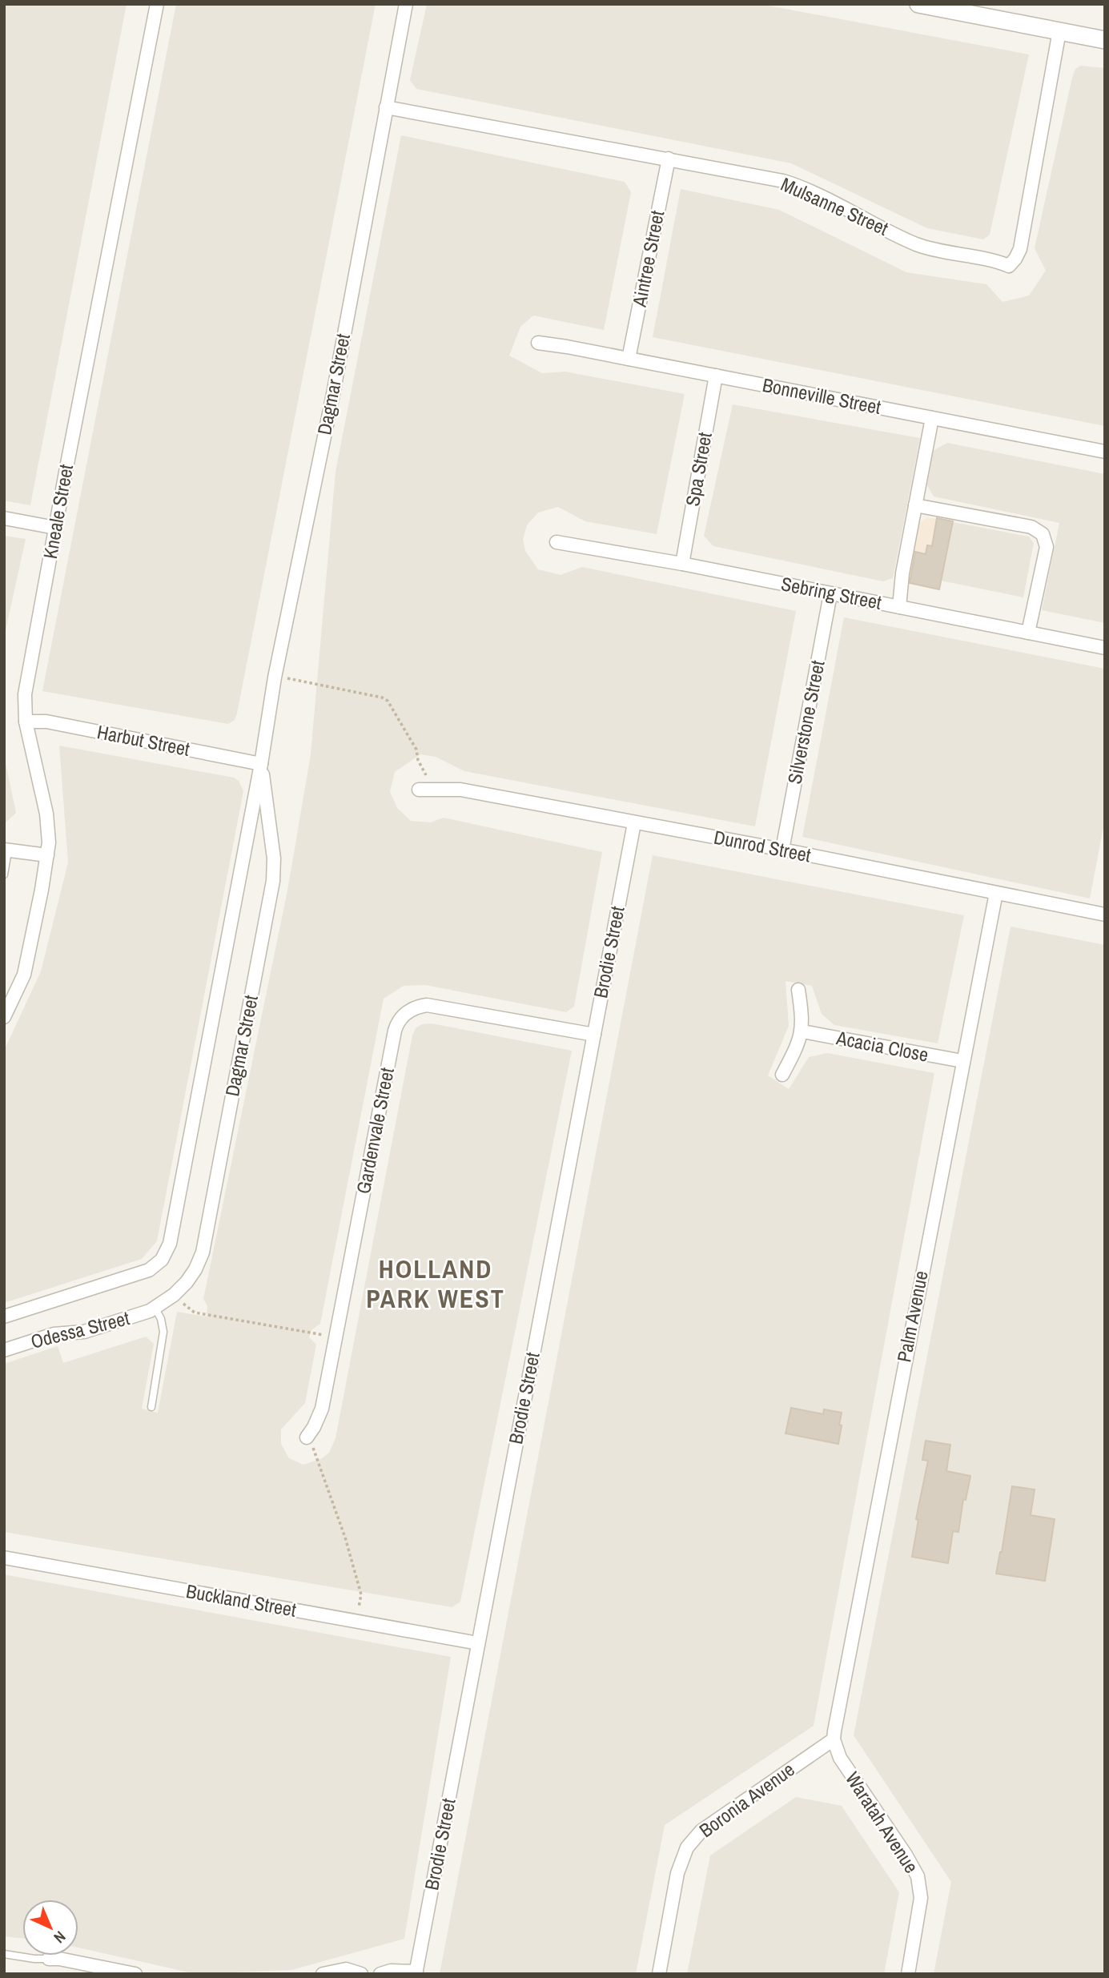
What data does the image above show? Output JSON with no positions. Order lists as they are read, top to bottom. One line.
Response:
{"streets":{"street":["Mulsanne Street","Aintree Street","Dagmar Street","Bonneville Street","Spa Street","Kneale Street","Sebring Street","Silverstone Street","Harbut Street","Dunrod Street","Brodie Street","Acacia Close","Gardenvale Street","Palm Avenue","Odessa Street","Buckland Street","Boronia Avenue","Waratah Avenue"]},"crossings":[["Mulsanne Street","Aintree Street"],["Mulsanne Street","Dagmar Street"],["Aintree Street","Bonneville Street"],["Dagmar Street","Harbut Street"],["Dagmar Street","Odessa Street"],["Bonneville Street","Spa Street"],["Spa Street","Sebring Street"],["Kneale Street","Harbut Street"],["Sebring Street","Silverstone Street"],["Silverstone Street","Dunrod Street"],["Dunrod Street","Brodie Street"],["Dunrod Street","Palm Avenue"],["Brodie Street","Gardenvale Street"],["Brodie Street","Buckland Street"],["Acacia Close","Palm Avenue"],["Palm Avenue","Boronia Avenue"],["Palm Avenue","Waratah Avenue"],["Boronia Avenue","Waratah Avenue"]],"districts":["HOLLAND PARK WEST"],"north":"bottom right"}
